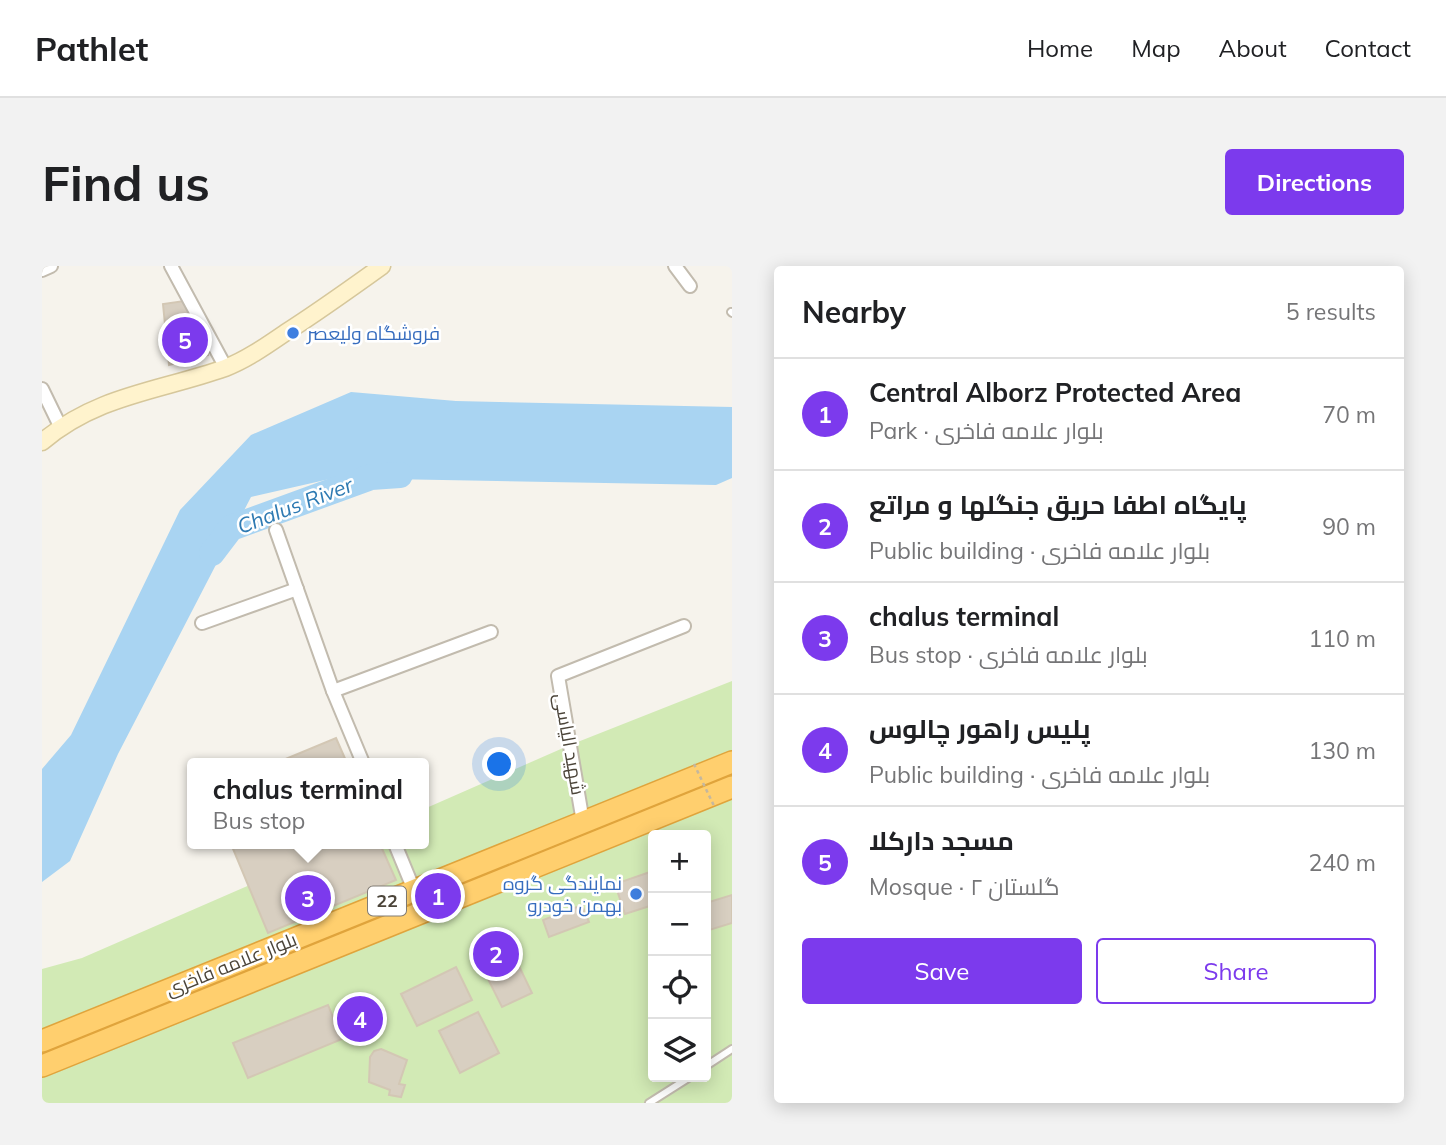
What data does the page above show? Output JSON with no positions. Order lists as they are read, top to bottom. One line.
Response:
{"streets":{"highway":["22","بلوار علامه فاخری"],"street":["شهید الیاسی"]},"crossings":[["شهید الیاسی","بلوار علامه فاخری"]],"water":["Chalus River"],"places":["فروشگاه ولیعصر","نمایندگی گروه بهمن خودرو"],"page":{"header":"Pathlet","nav":["Home","Map","About","Contact"],"buttons":["Directions",["Save","Share"]],"title":"Find us","heading":["Nearby","5 results"],"pins":["5","1","3","2","4"],"list":[{"mark":"1","name":"Central Alborz Protected Area","note":"Park · بلوار علامه فاخری","value":"70 m"},{"mark":"2","name":"پایگاه اطفا حریق جنگلها و مراتع","note":"Public building · بلوار علامه فاخری","value":"90 m"},{"mark":"3","name":"chalus terminal","note":"Bus stop · بلوار علامه فاخری","value":"110 m"},{"mark":"4","name":"پلیس راهور چالوس","note":"Public building · بلوار علامه فاخری","value":"130 m"},{"mark":"5","name":"مسجد دارکلا","note":"Mosque · گلستان ۲","value":"240 m"}],"popup":["chalus terminal","Bus stop"],"map_buttons":["+","−"]}}
